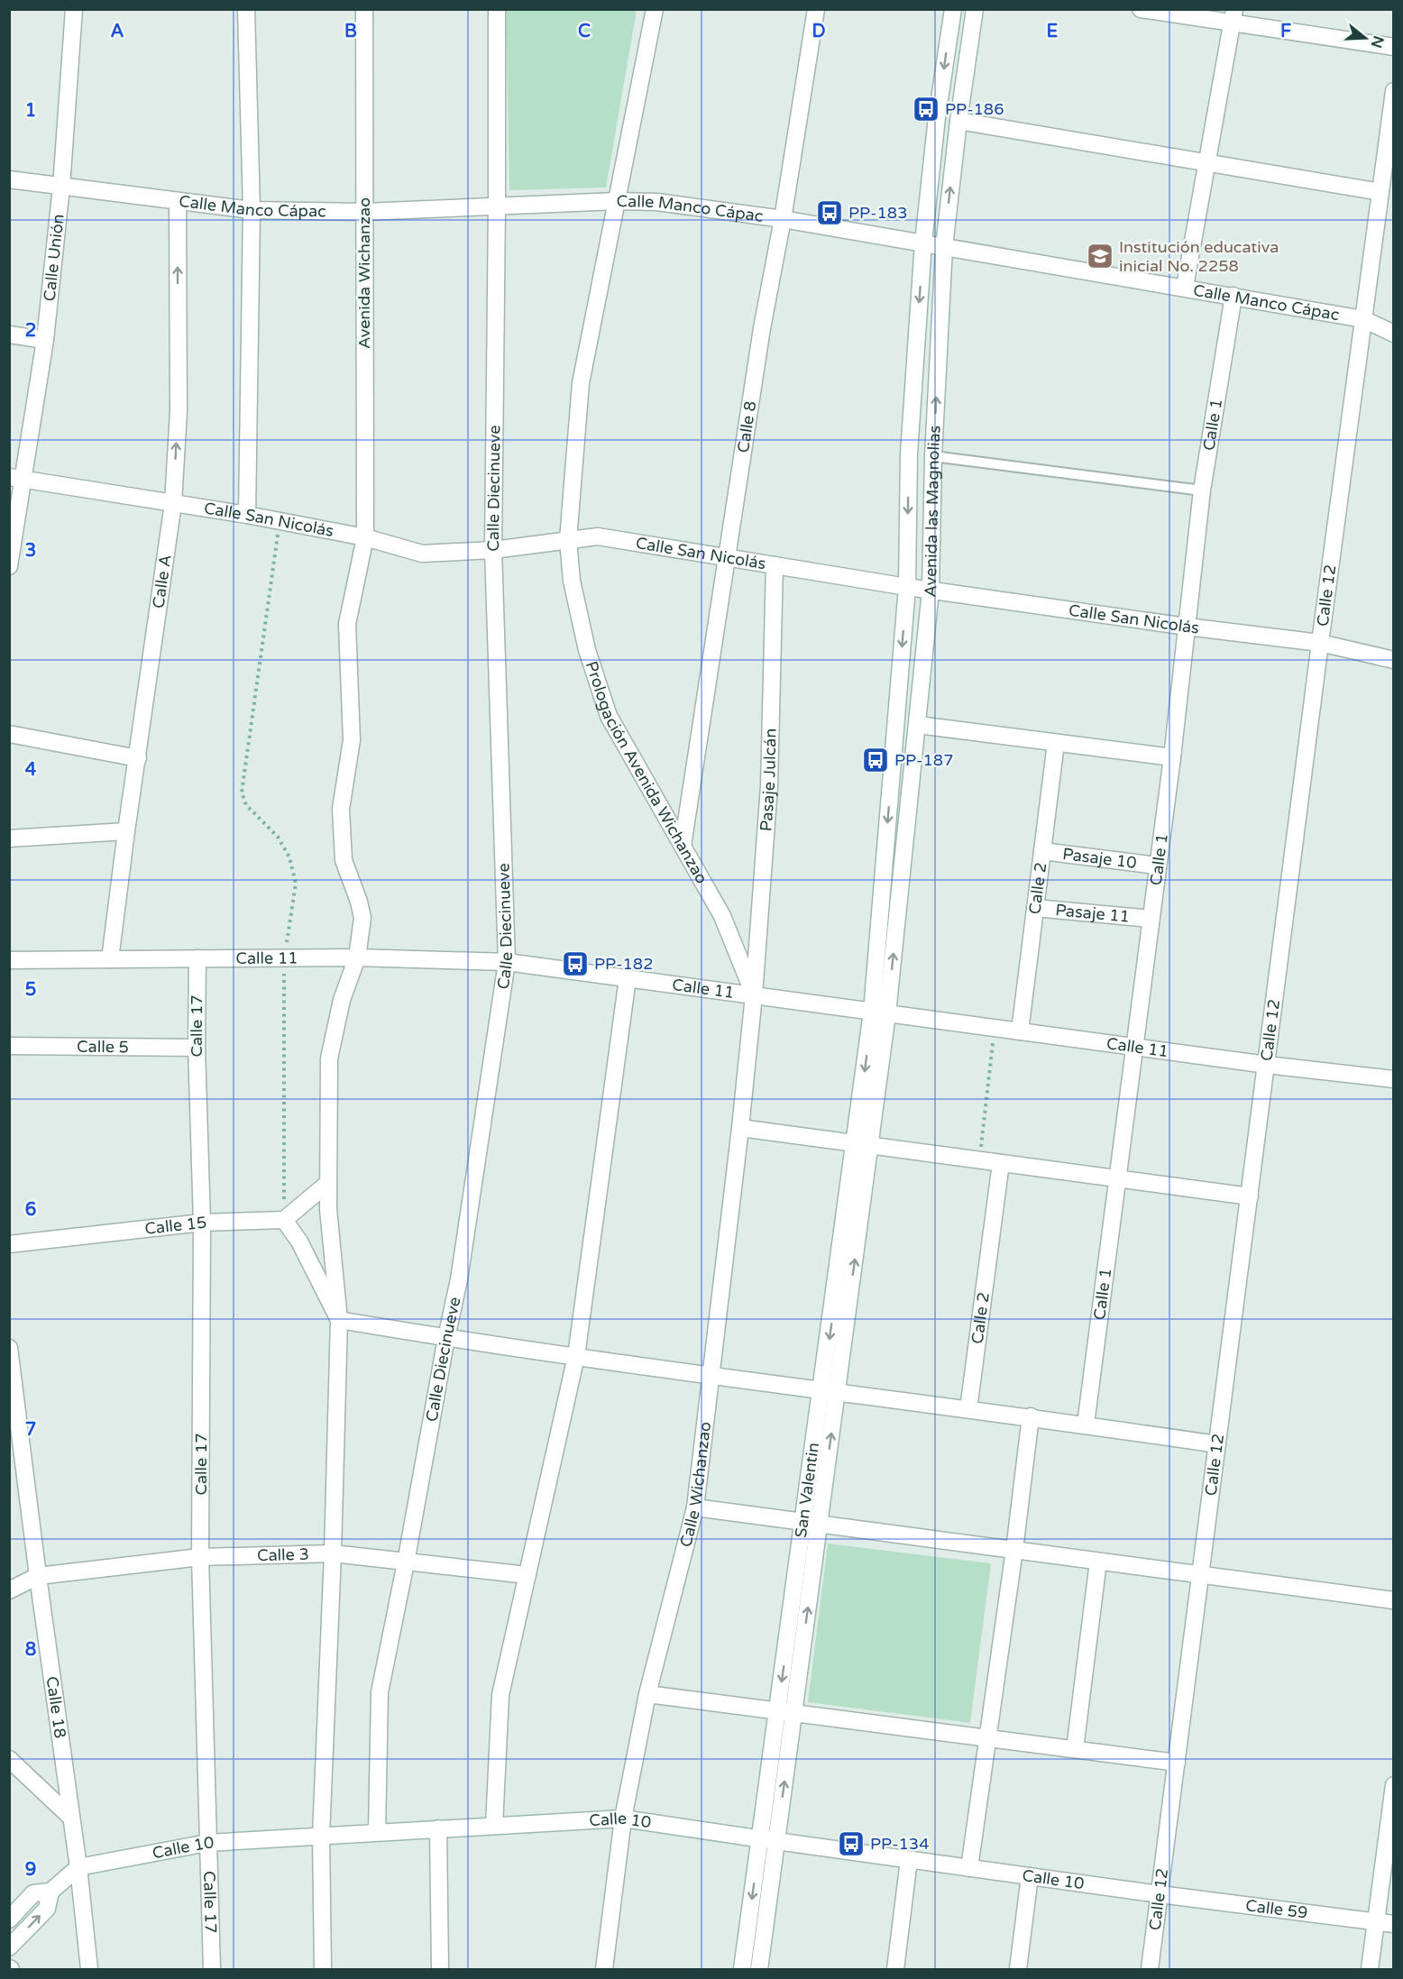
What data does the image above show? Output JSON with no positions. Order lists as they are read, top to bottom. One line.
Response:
{"streets":{"street":["Calle Manco Cápac","Calle Unión","Avenida Wichanzao","Calle 1","Calle 8","Calle Diecinueve","Avenida las Magnolias","Calle San Nicolás","Calle A","Calle 12","Prologación Avenida Wichanzao","Pasaje Julcán","Pasaje 10","Calle 2","Pasaje 11","Calle 11","Calle 17","Calle 5","Calle 15","Calle Wichanzao","San Valentin","Calle 3","Calle 18","Calle 10","Calle 59"]},"crossings":[["Calle Manco Cápac","Calle Unión"],["Calle Manco Cápac","Avenida Wichanzao"],["Calle Manco Cápac","Calle 1"],["Calle Manco Cápac","Calle 8"],["Calle Manco Cápac","Calle Diecinueve"],["Calle Manco Cápac","Avenida las Magnolias"],["Calle Manco Cápac","Calle A"],["Calle Manco Cápac","Calle 12"],["Calle Manco Cápac","Prologación Avenida Wichanzao"],["Calle Unión","Calle San Nicolás"],["Avenida Wichanzao","Calle San Nicolás"],["Avenida Wichanzao","Calle 11"],["Avenida Wichanzao","Calle 3"],["Avenida Wichanzao","Calle 10"],["Calle 1","Calle San Nicolás"],["Calle 1","Pasaje 10"],["Calle 1","Pasaje 11"],["Calle 1","Calle 11"],["Calle 8","Calle San Nicolás"],["Calle 8","Prologación Avenida Wichanzao"],["Calle Diecinueve","Calle San Nicolás"],["Calle Diecinueve","Calle 11"],["Calle Diecinueve","Calle 3"],["Calle Diecinueve","Calle 10"],["Avenida las Magnolias","Calle San Nicolás"],["Avenida las Magnolias","Calle 11"],["Avenida las Magnolias","San Valentin"],["Calle San Nicolás","Calle A"],["Calle San Nicolás","Calle 12"],["Calle San Nicolás","Prologación Avenida Wichanzao"],["Calle San Nicolás","Pasaje Julcán"],["Calle A","Calle 11"],["Calle 12","Calle 11"],["Calle 12","Calle 10"],["Calle 12","Calle 59"],["Prologación Avenida Wichanzao","Pasaje Julcán"],["Prologación Avenida Wichanzao","Calle 11"],["Prologación Avenida Wichanzao","Calle Wichanzao"],["Pasaje Julcán","Calle 11"],["Pasaje Julcán","Calle Wichanzao"],["Pasaje 10","Calle 2"],["Calle 2","Pasaje 11"],["Calle 2","Calle 11"],["Calle 11","Calle 17"],["Calle 11","Calle Wichanzao"],["Calle 11","San Valentin"],["Calle 17","Calle 5"],["Calle 17","Calle 15"],["Calle 17","Calle 3"],["Calle 17","Calle 10"],["Calle Wichanzao","Calle 10"],["San Valentin","Calle 10"],["Calle 3","Calle 18"],["Calle 18","Calle 10"],["Calle 10","Calle 59"]],"places":{"bus stop":["PP-186","PP-183","PP-187","PP-182","PP-134"],"school or university":["Institución educativa inicial No. 2258"]},"north":"right","grid":{"columns":["A","B","C","D","E","F"],"rows":["1","2","3","4","5","6","7","8","9"]}}
